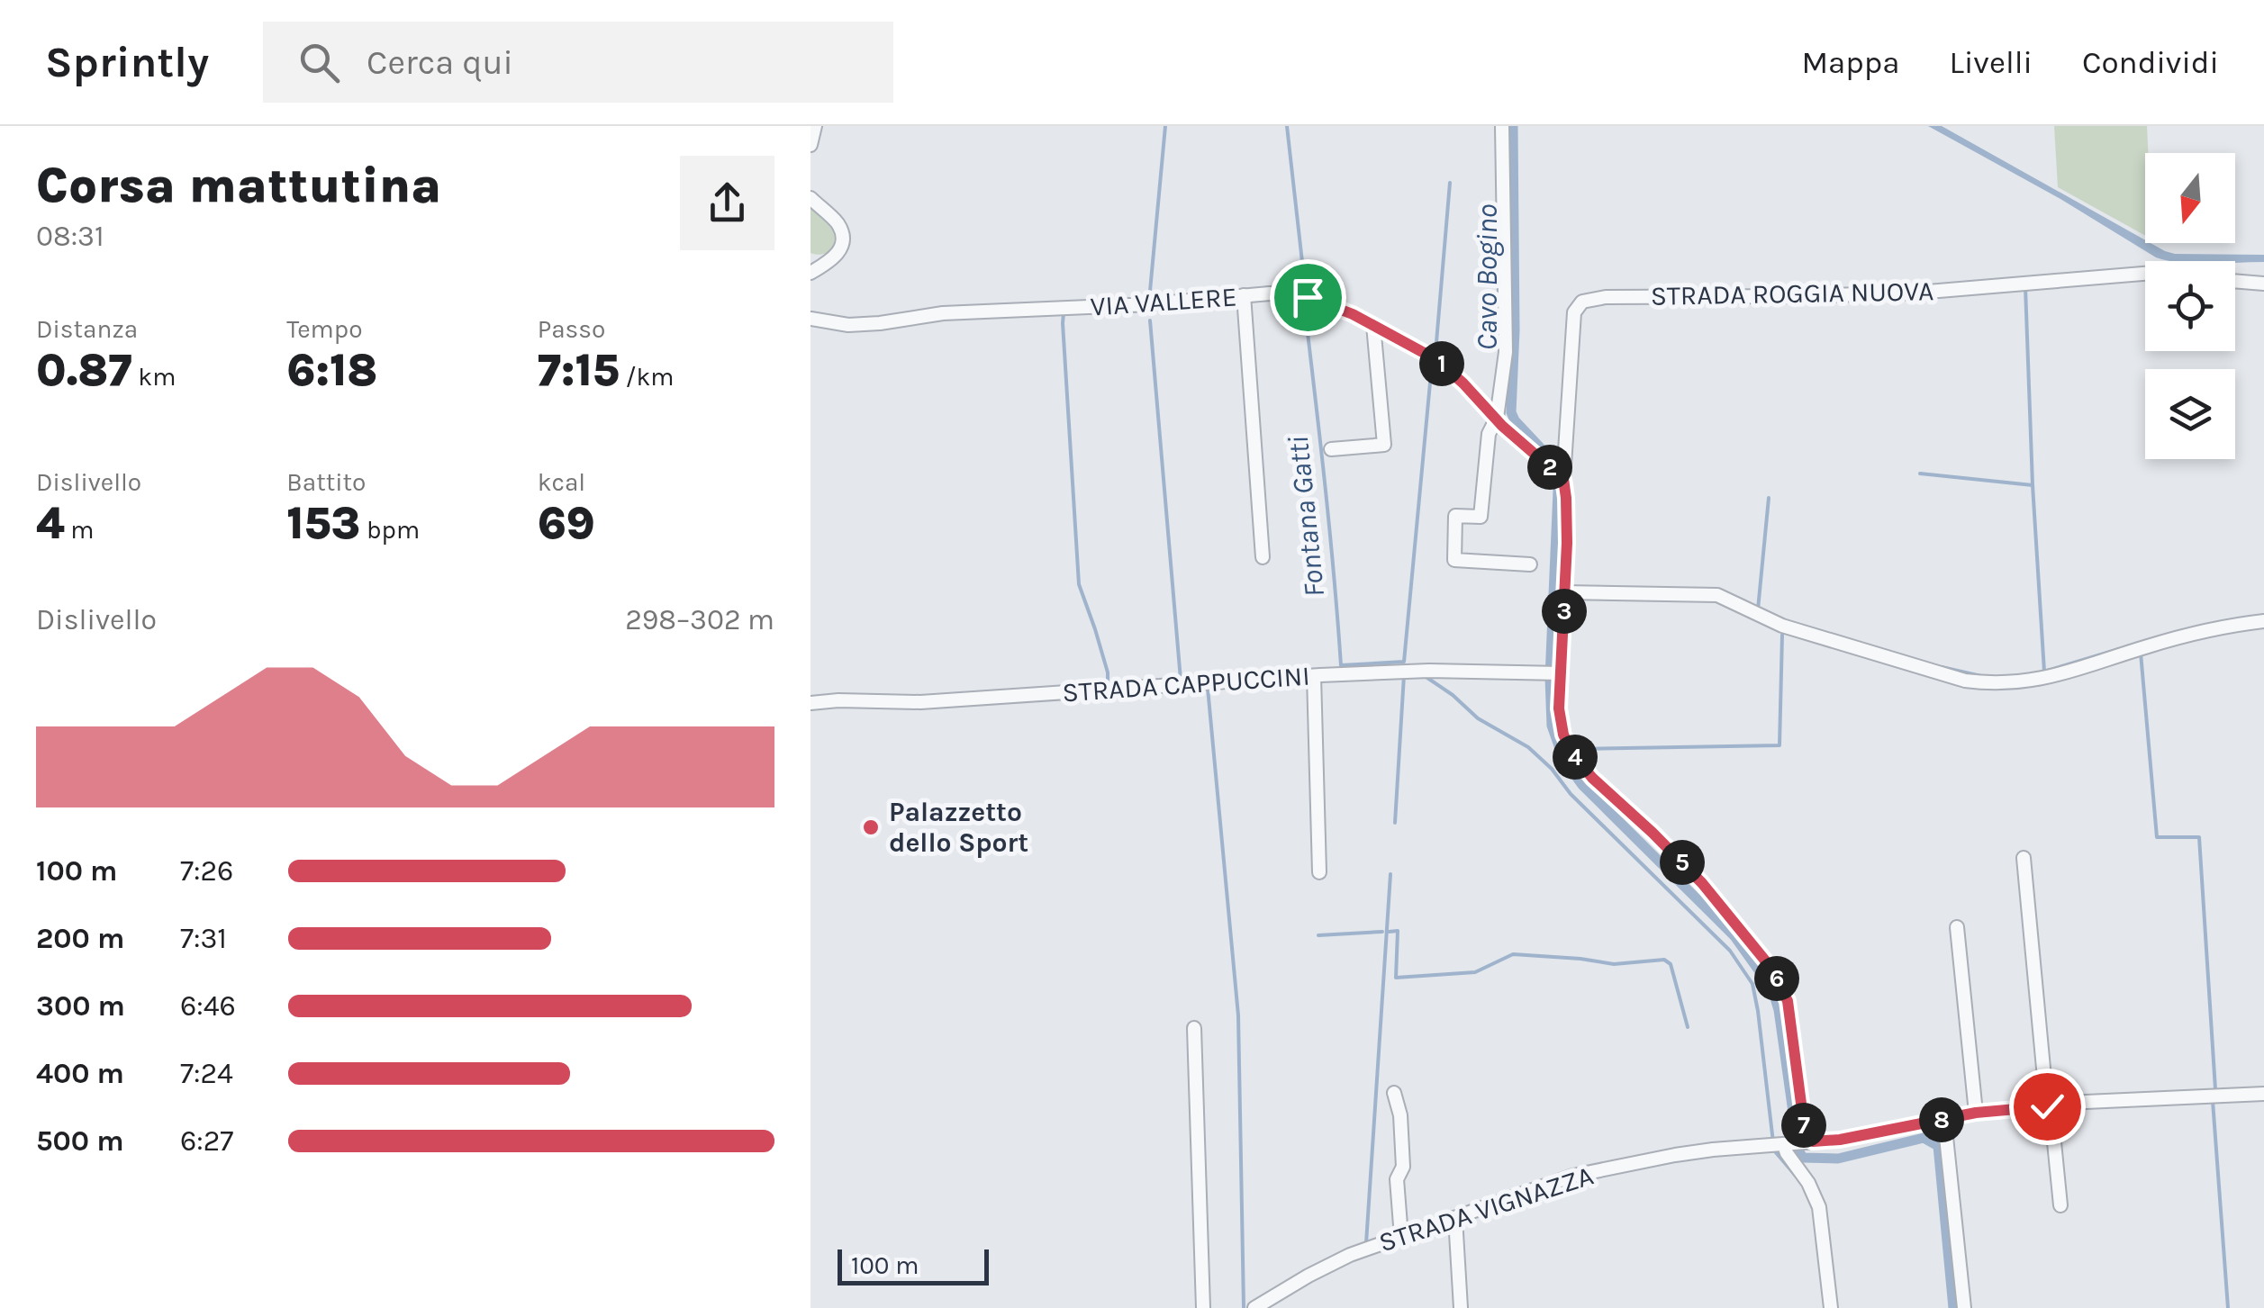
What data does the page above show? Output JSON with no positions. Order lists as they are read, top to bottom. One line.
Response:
{"streets":{"street":["STRADA ROGGIA NUOVA","VIA VALLERE","STRADA CAPPUCCINI","STRADA VIGNAZZA"]},"crossings":[["STRADA ROGGIA NUOVA","VIA VALLERE"]],"water":["Cavo Bogino","Fontana Gatti"],"places":["Palazzetto dello Sport"],"scale_bar":"100 m","north":"bottom","page":{"header":"Sprintly","search":"Cerca qui","nav":["Mappa","Livelli","Condividi"],"heading":["Corsa mattutina","08:31"],"stats":[["Distanza","0.87 km"],["Tempo","6:18"],["Passo","7:15 /km"],["Dislivello","4 m"],["Battito","153 bpm"],["kcal","69"]],"pins":["1","2","3","4","5","6","8","7"],"chart":["Dislivello","298–302 m"],"list":[{"name":"100 m","note":"7:26"},{"name":"200 m","note":"7:31"},{"name":"300 m","note":"6:46"},{"name":"400 m","note":"7:24"},{"name":"500 m","note":"6:27"}],"scale":"100 m"}}
